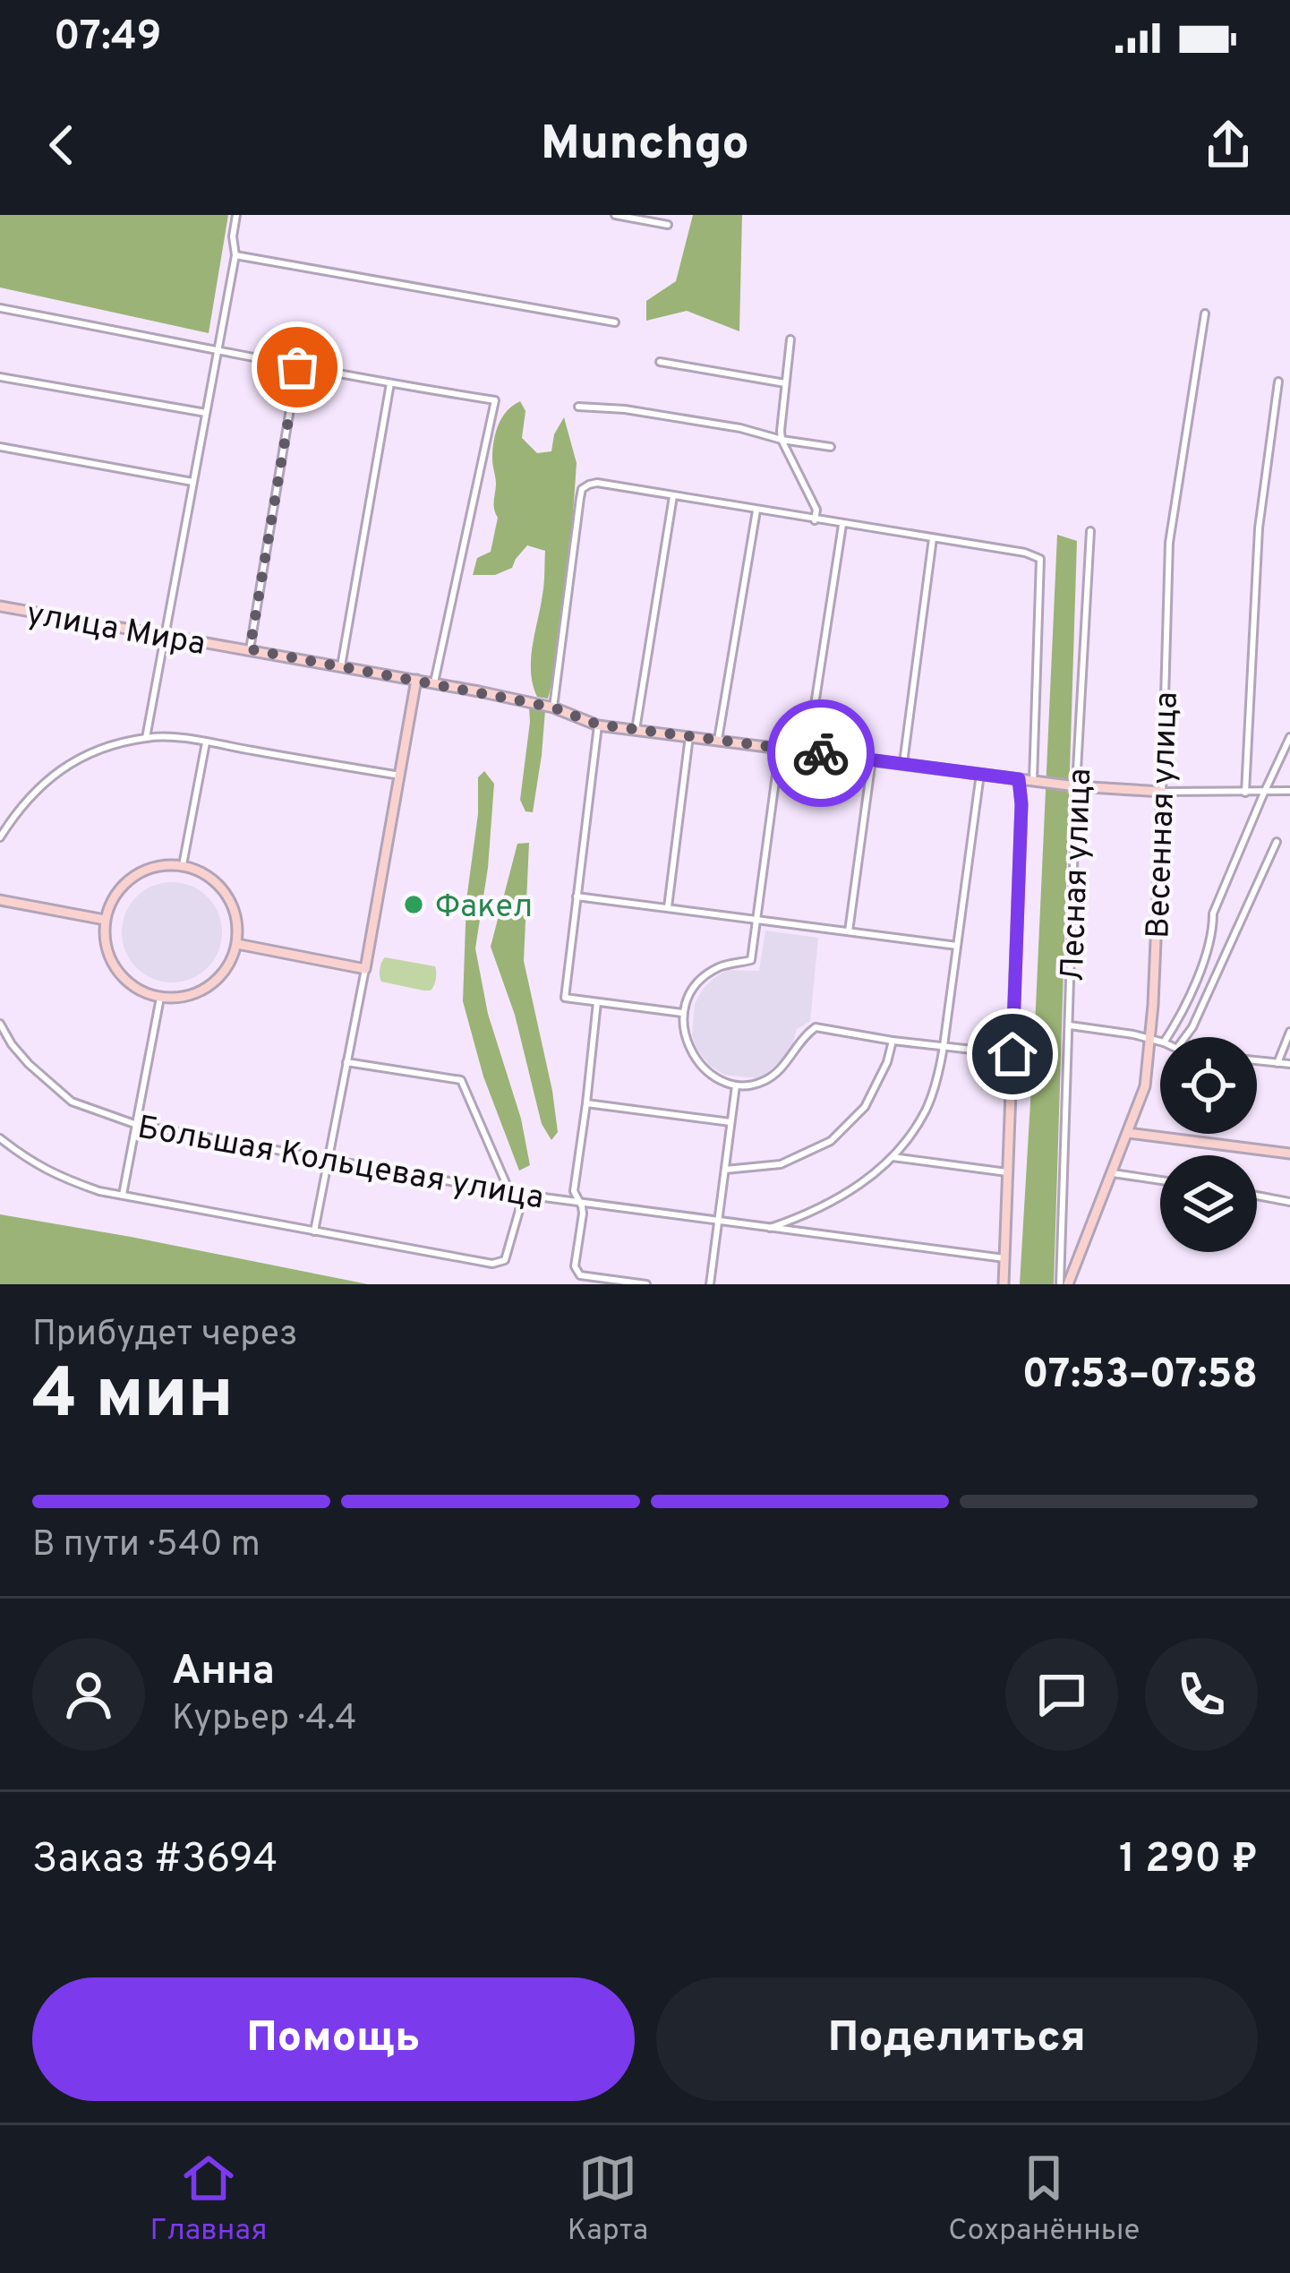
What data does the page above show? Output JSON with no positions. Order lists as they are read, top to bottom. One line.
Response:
{"streets":{"street":["улица Мира","Весенная улица","Лесная улица","Большая Кольцевая улица"]},"crossings":[["улица Мира","Весенная улица"],["улица Мира","Лесная улица"],["Весенная улица","Лесная улица"]],"places":["Факел"],"page":{"status":"07:49","header":"Munchgo","heading":["4 мин","Прибудет через","07:53–07:58"],"panel":["Анна","Курьер · 4.4","Заказ #3694","1 290 ₽"],"bar":"В пути · 540 m","buttons":["Помощь","Поделиться"],"tabs":["Главная","Карта","Сохранённые"]}}
